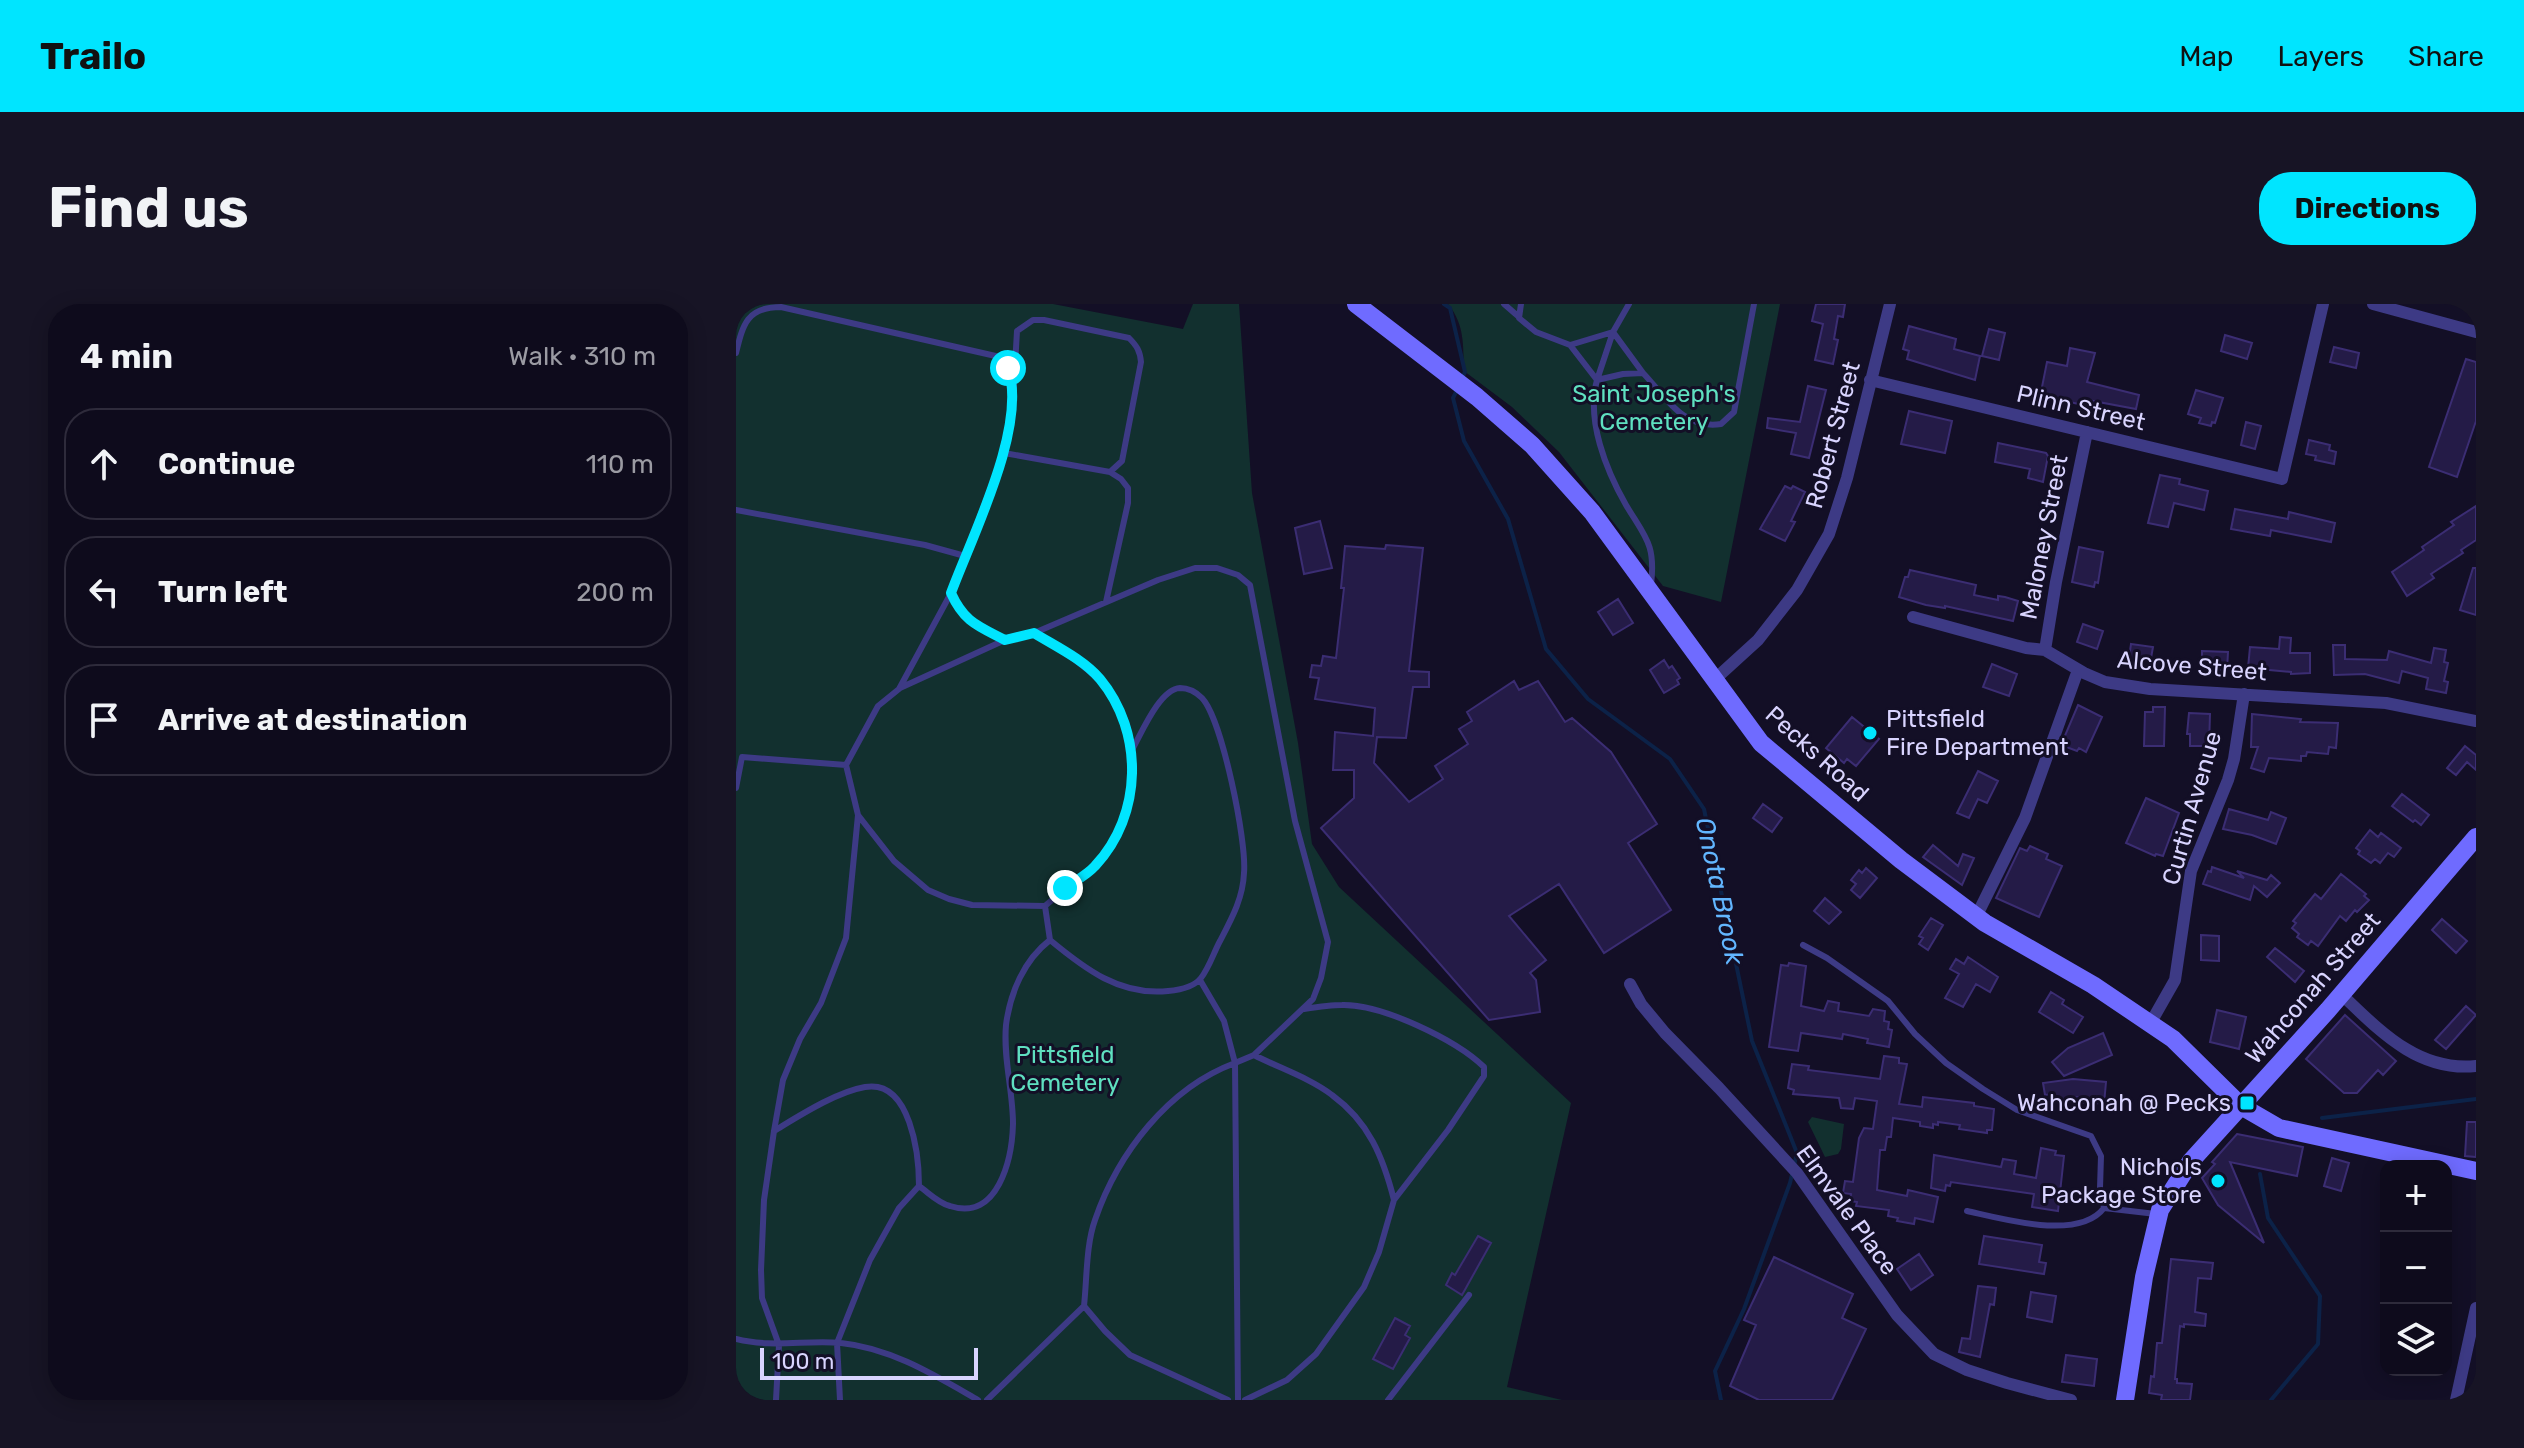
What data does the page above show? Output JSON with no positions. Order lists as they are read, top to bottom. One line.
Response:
{"streets":{"street":["Plinn Street","Robert Street","Maloney Street","Alcove Street","Pecks Road","Curtin Avenue","Wahconah Street","Elmvale Place"]},"crossings":[["Plinn Street","Robert Street"],["Plinn Street","Maloney Street"],["Robert Street","Pecks Road"],["Maloney Street","Alcove Street"],["Alcove Street","Curtin Avenue"],["Pecks Road","Curtin Avenue"],["Pecks Road","Wahconah Street"]],"water":["Onota Brook"],"parks":["Saint Joseph's Cemetery","Pittsfield Cemetery"],"places":{"other":["Pittsfield Fire Department","Nichols Package Store"],"transit":["Wahconah @ Pecks"]},"scale_bar":"100 m","page":{"header":"Trailo","nav":["Map","Layers","Share"],"buttons":"Directions","title":"Find us","heading":["4 min","Walk · 310 m"],"list":[["Continue","110 m"],["Turn left","200 m"],"Arrive at destination"],"map_buttons":["+","−"],"scale":"100 m"}}
